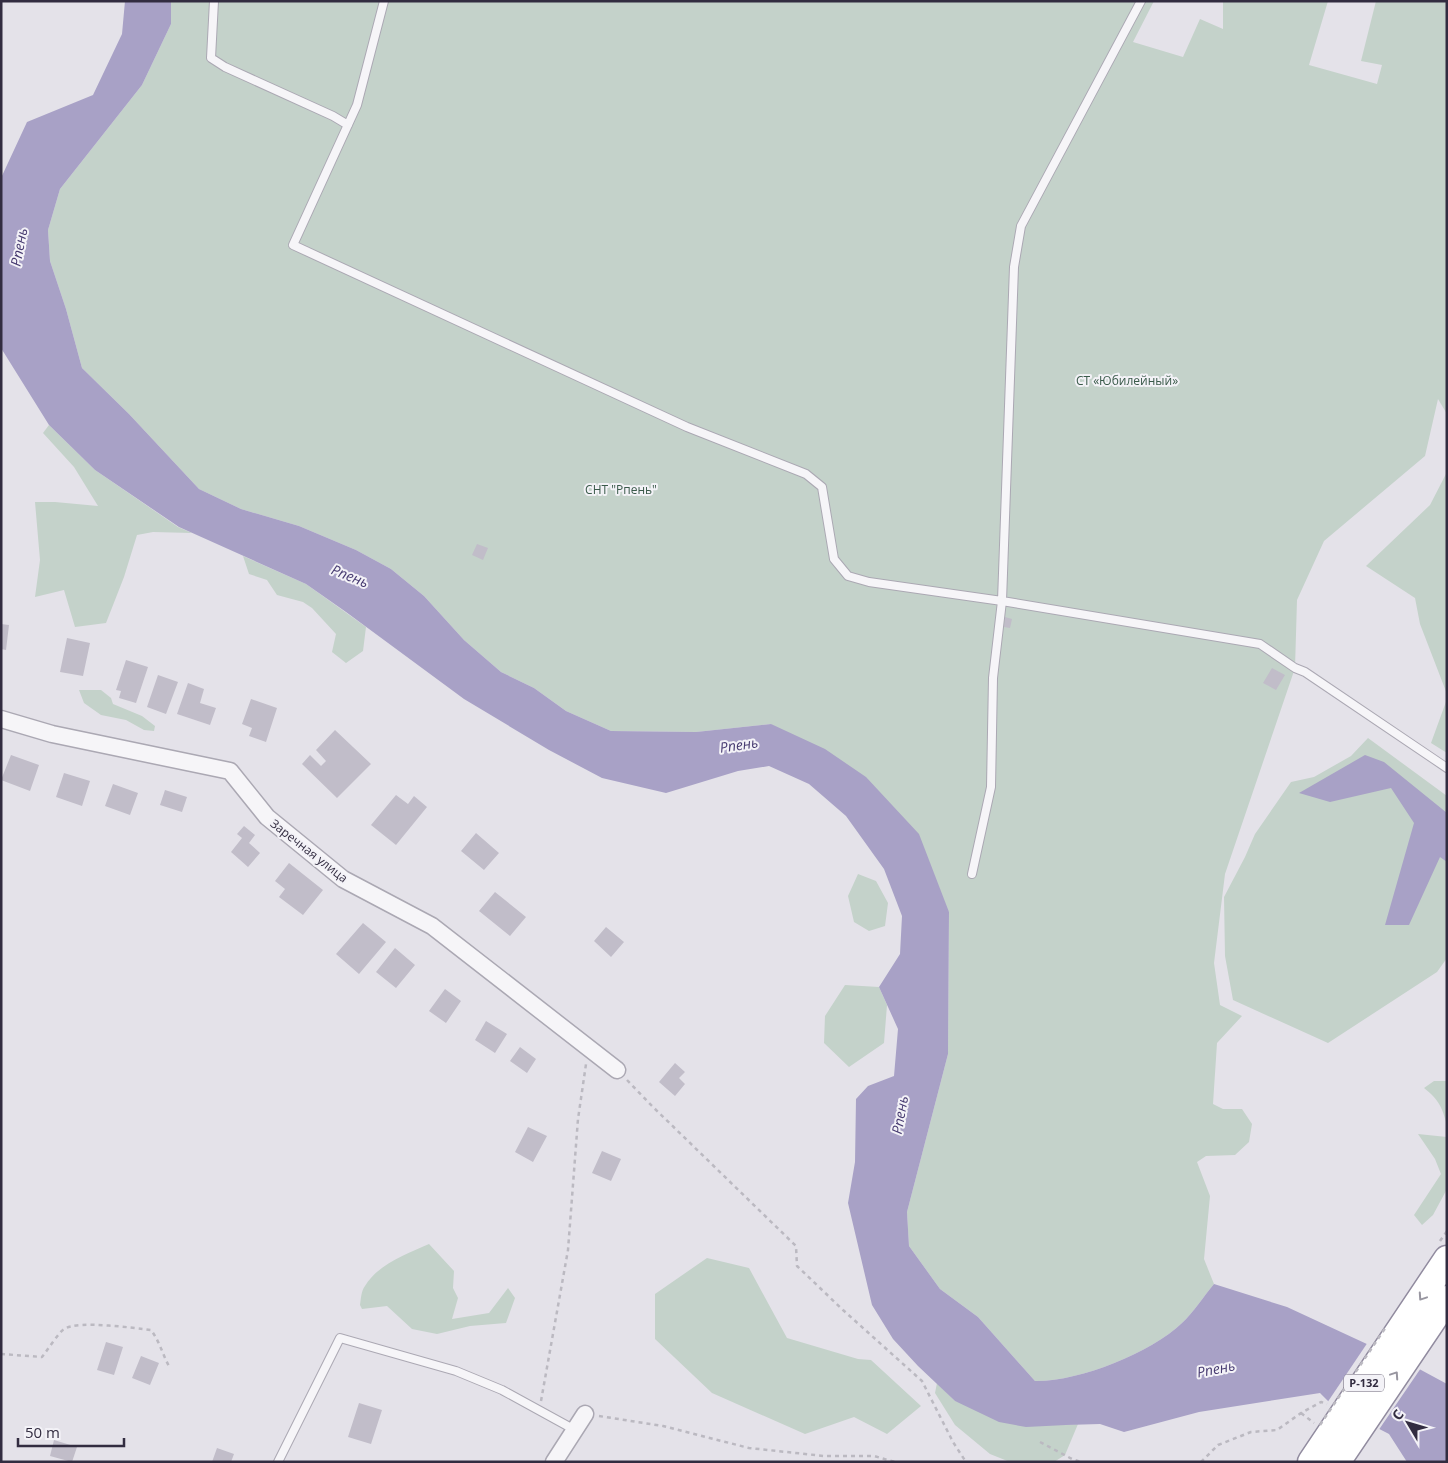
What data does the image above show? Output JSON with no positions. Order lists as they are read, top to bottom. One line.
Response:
{"streets":{"highway":["Р-132"],"street":["Заречная улица"]},"water":["Рпень"],"parks":["СТ «Юбилейный»","СНТ \"Рпень\""],"scale_bar":"50 m","north":"top left"}
